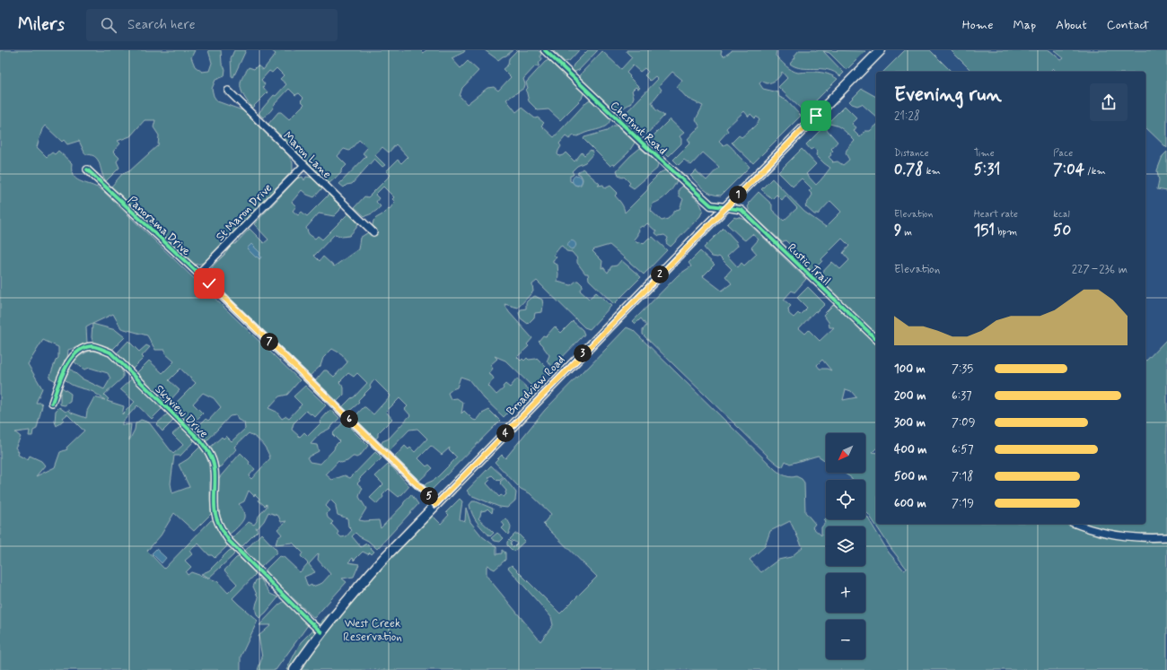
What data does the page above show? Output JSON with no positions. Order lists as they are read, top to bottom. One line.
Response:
{"streets":{"main road":["Broadview Road"],"street":["Chestnut Road","Maron Lane","St Maron Drive","Panorama Drive","Rustic Trail","Skyview Drive"]},"crossings":[["Chestnut Road","Rustic Trail"],["Chestnut Road","Broadview Road"],["Maron Lane","St Maron Drive"],["St Maron Drive","Panorama Drive"],["Panorama Drive","Broadview Road"],["Rustic Trail","Broadview Road"],["Broadview Road","Skyview Drive"]],"parks":["West Creek Reservation"],"north":"bottom left","page":{"header":"Milers","search":"Search here","nav":["Home","Map","About","Contact"],"heading":["Evening run","21:28"],"stats":[["Distance","0.78 km"],["Time","5:31"],["Pace","7:04 /km"],["Elevation","9 m"],["Heart rate","151 bpm"],["kcal","50"]],"pins":["1","2","7","3","6","4","5"],"chart":["Elevation","227–236 m"],"list":[{"name":"100 m","note":"7:35"},{"name":"200 m","note":"6:37"},{"name":"300 m","note":"7:09"},{"name":"400 m","note":"6:57"},{"name":"500 m","note":"7:18"},{"name":"600 m","note":"7:19"}],"map_buttons":["+","−"]}}
